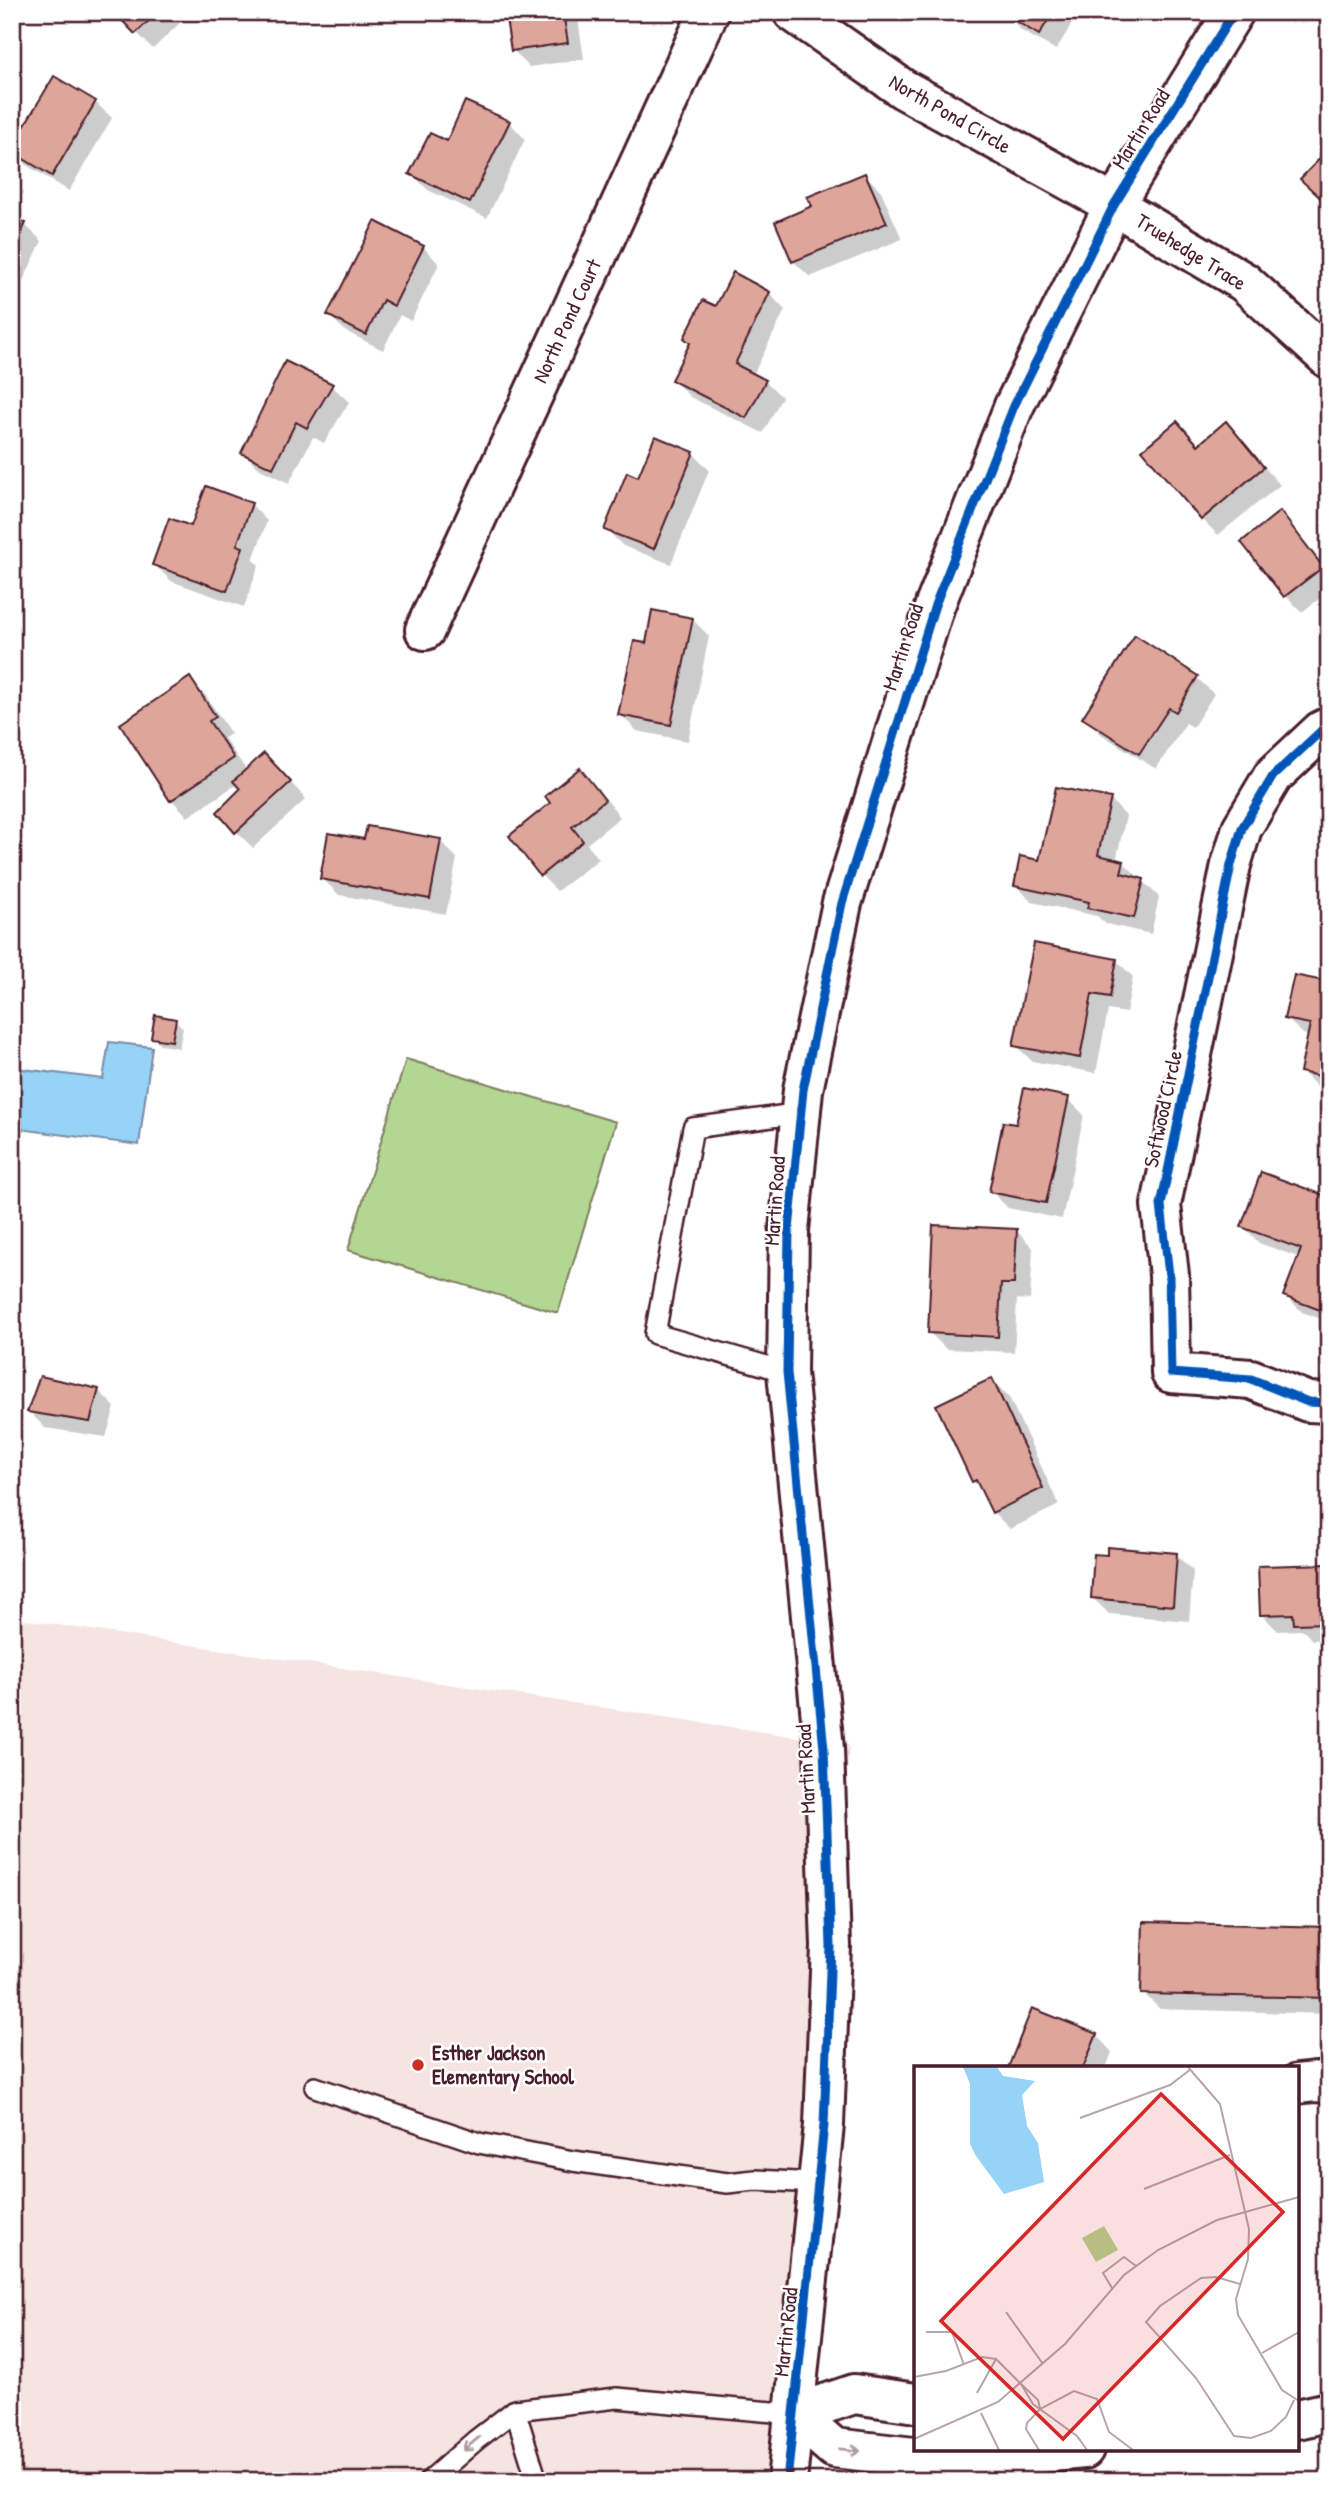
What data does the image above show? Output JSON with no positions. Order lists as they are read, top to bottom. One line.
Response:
{"streets":{"street":["North Pond Circle","Martin Road","Truehedge Trace","North Pond Court","Softwood Circle"]},"crossings":[["North Pond Circle","Martin Road"],["North Pond Circle","Truehedge Trace"],["Martin Road","Truehedge Trace"]],"places":["Esther Jackson Elementary School"]}
